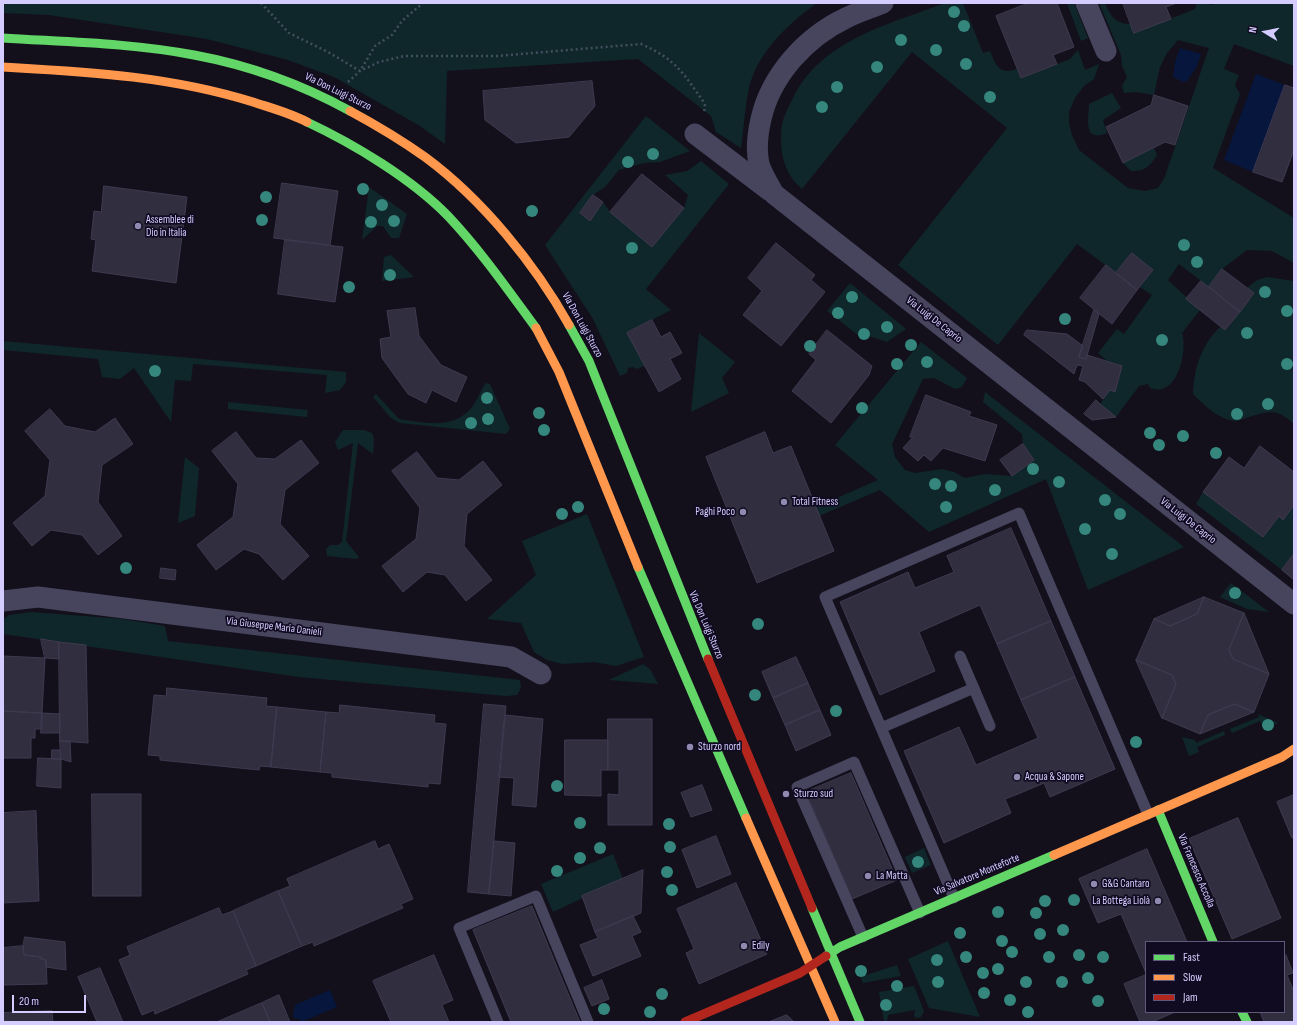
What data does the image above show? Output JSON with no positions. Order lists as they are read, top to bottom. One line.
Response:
{"streets":{"street":["Via Don Luigi Sturzo","Via Luigi De Caprio","Via Giuseppe Maria Danieli","Via Francesco Accolla","Via Salvatore Monteforte"]},"crossings":[["Via Don Luigi Sturzo","Via Salvatore Monteforte"],["Via Francesco Accolla","Via Salvatore Monteforte"]],"places":["Assemblee di Dio in Italia","Total Fitness","Paghi Poco","Sturzo nord","Acqua & Sapone","Sturzo sud","La Matta","G&G Cantaro","La Bottega Liolà","Edily"],"legend":["Fast","Slow","Jam"],"scale_bar":"20 m","north":"left"}
